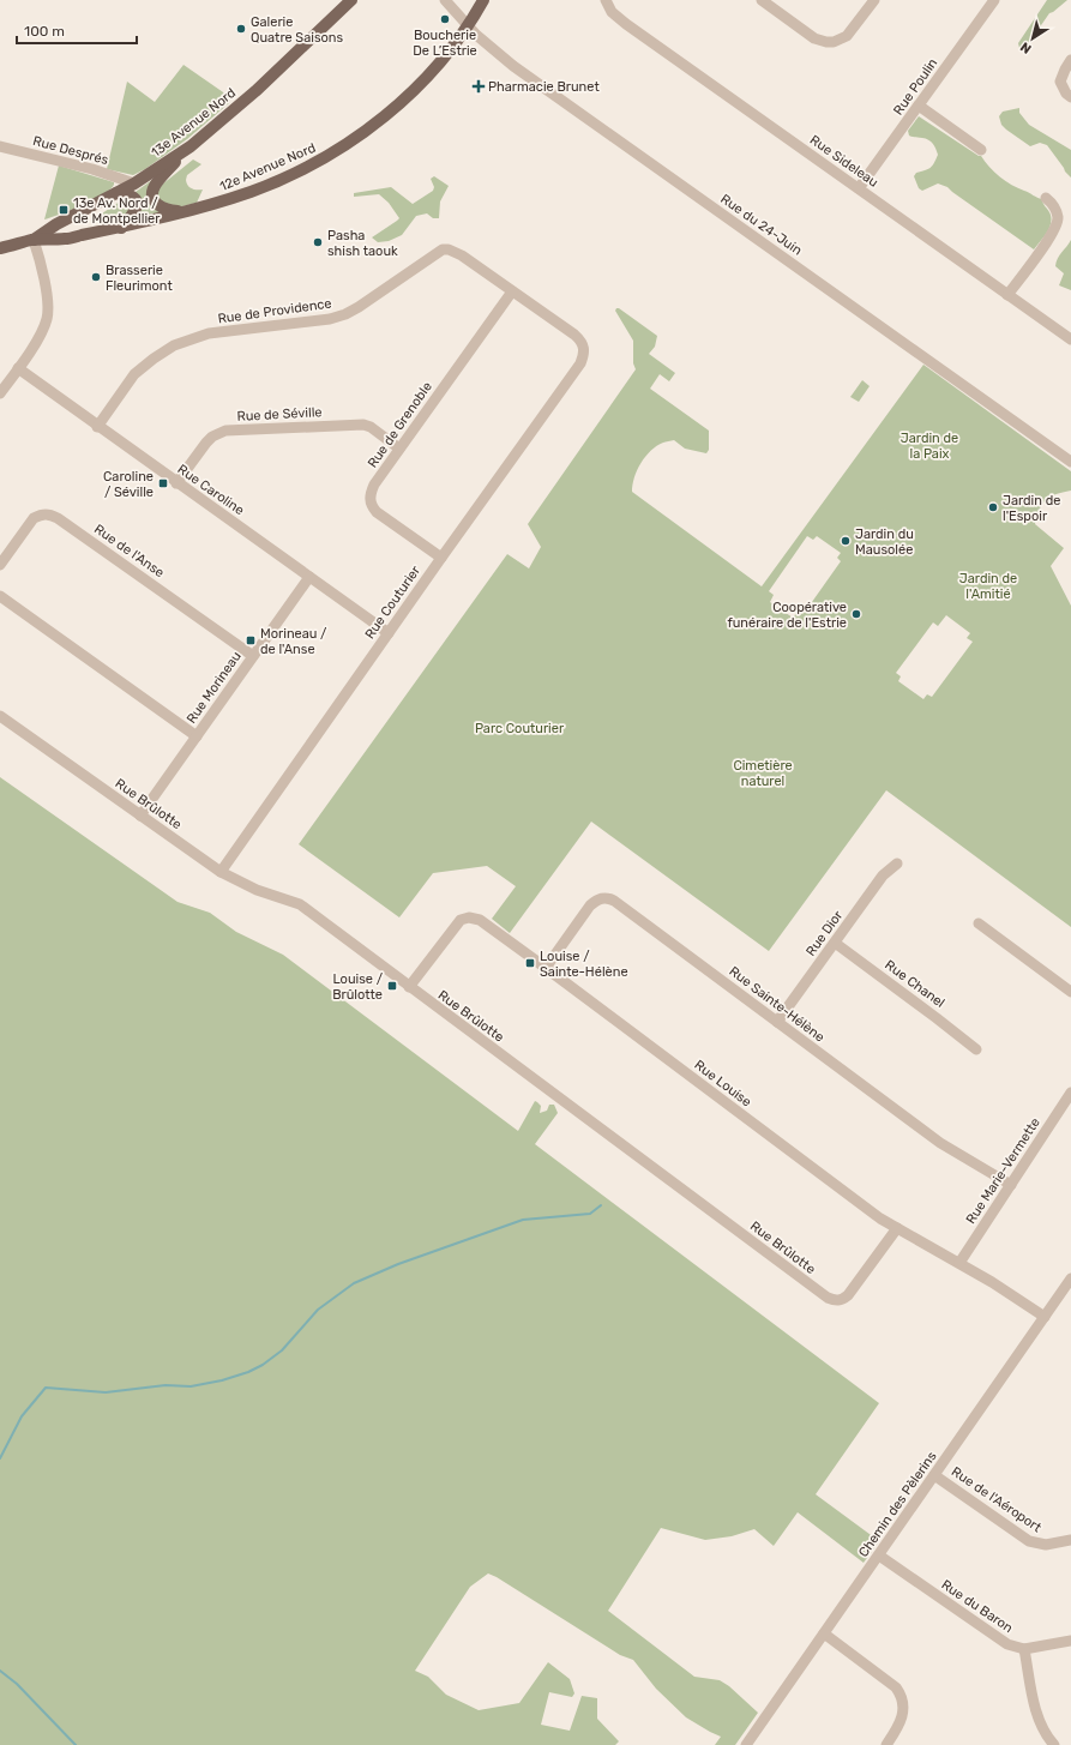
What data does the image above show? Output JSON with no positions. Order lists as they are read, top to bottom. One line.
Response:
{"streets":{"main road":["13e Avenue Nord","12e Avenue Nord"],"street":["Rue Poulin","Rue Després","Rue Sideleau","Rue du 24-Juin","Rue de Providence","Rue de Séville","Rue de Grenoble","Rue Caroline","Rue de l'Anse","Rue Couturier","Rue Morineau","Rue Brûlotte","Rue Dior","Rue Chanel","Rue Sainte-Hélène","Rue Louise","Rue Marie-Vermette","Rue de l'Aéroport","Chemin des Pèlerins","Rue du Baron"]},"crossings":[["Rue Poulin","Rue Sideleau"],["13e Avenue Nord","Rue Després"],["13e Avenue Nord","12e Avenue Nord"],["12e Avenue Nord","Rue du 24-Juin"],["Rue de Providence","Rue de Grenoble"],["Rue de Providence","Rue Caroline"],["Rue de Providence","Rue Couturier"],["Rue de Séville","Rue de Grenoble"],["Rue de Séville","Rue Caroline"],["Rue de Grenoble","Rue Couturier"],["Rue Caroline","Rue Couturier"],["Rue Caroline","Rue Morineau"],["Rue de l'Anse","Rue Morineau"],["Rue Couturier","Rue Brûlotte"],["Rue Morineau","Rue Brûlotte"],["Rue Brûlotte","Rue Louise"],["Rue Dior","Rue Chanel"],["Rue Dior","Rue Sainte-Hélène"],["Rue Sainte-Hélène","Rue Louise"],["Rue Sainte-Hélène","Rue Marie-Vermette"],["Rue Louise","Rue Marie-Vermette"],["Rue Louise","Chemin des Pèlerins"],["Rue de l'Aéroport","Chemin des Pèlerins"],["Chemin des Pèlerins","Rue du Baron"]],"parks":["Jardin de la Paix","Jardin de l'Amitié","Parc Couturier","Cimetière naturel"],"places":{"other":["Boucherie De L’Estrie","Galerie Quatre Saisons","Pasha shish taouk","Brasserie Fleurimont","Jardin de l'Espoir","Jardin du Mausolée","Coopérative funéraire de l'Estrie"],"health":["Pharmacie Brunet"],"transit":["13e Av. Nord / de Montpellier","Caroline / Séville","Morineau / de l'Anse","Louise / Sainte-Hélène","Louise / Brûlotte"]},"scale_bar":"100 m","north":"bottom left"}
